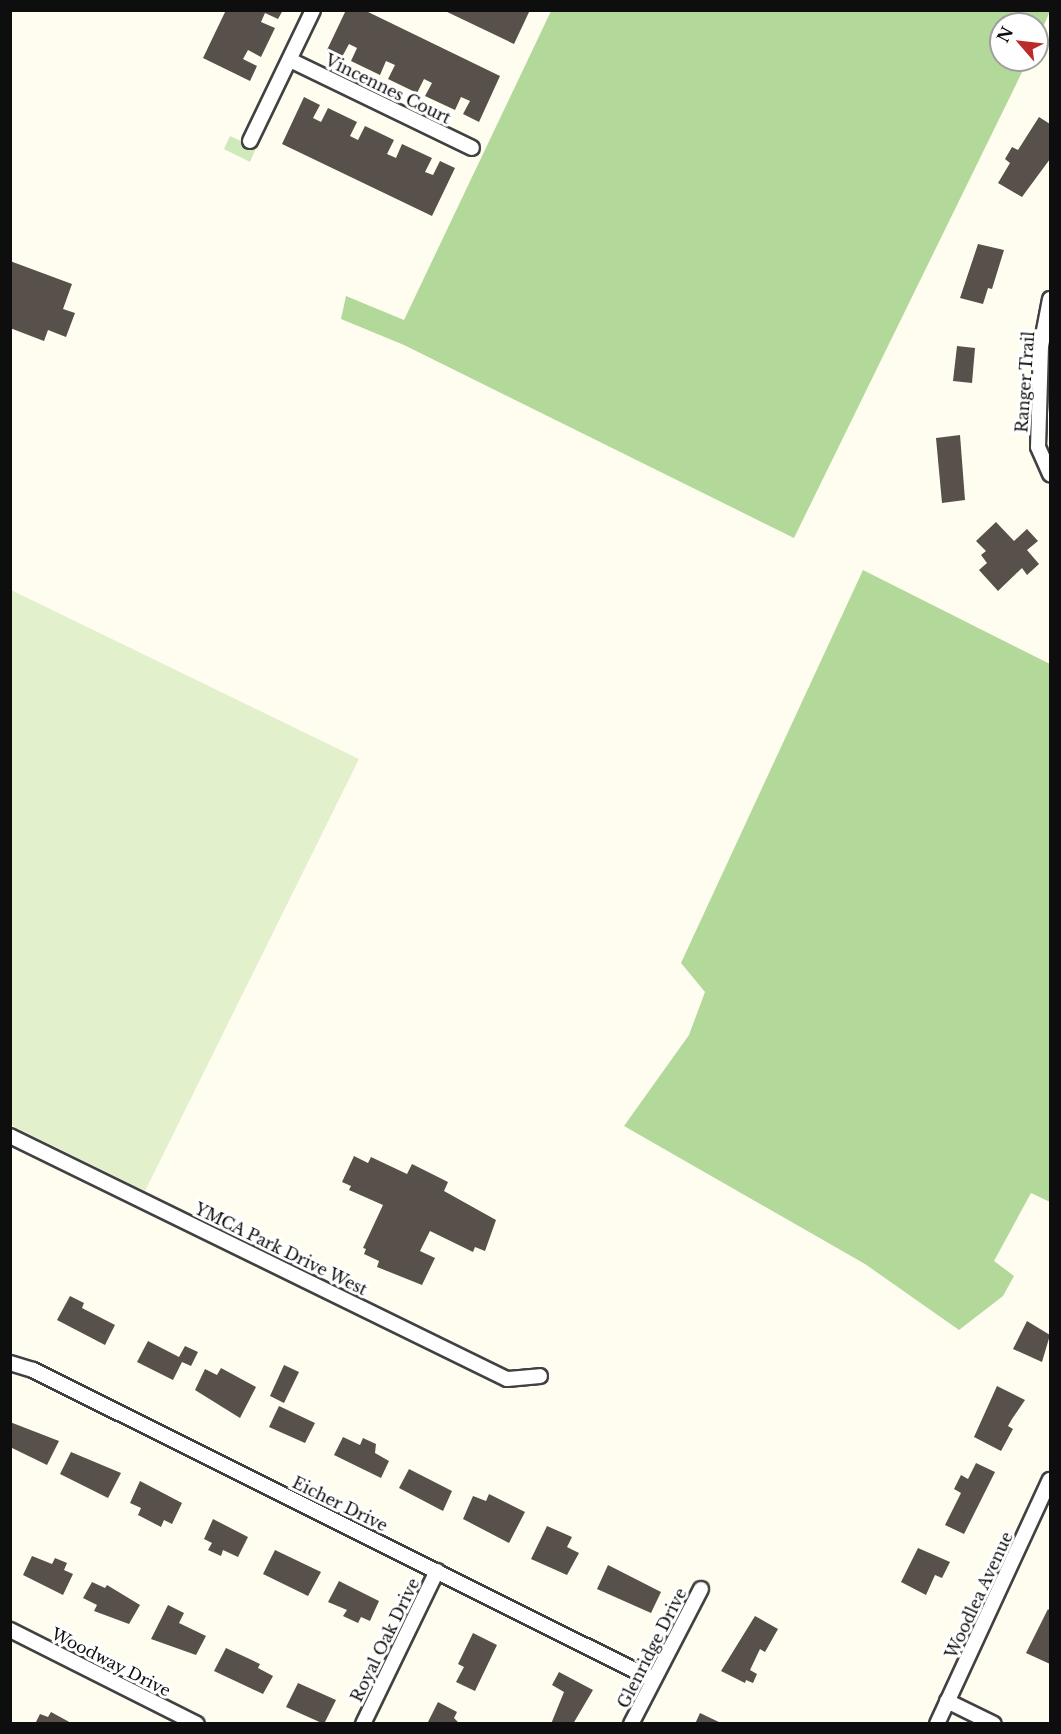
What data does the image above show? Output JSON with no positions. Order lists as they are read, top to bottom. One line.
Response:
{"streets":{"street":["Vincennes Court","Ranger Trail","YMCA Park Drive West","Eicher Drive","Woodlea Avenue","Royal Oak Drive","Glenridge Drive","Woodway Drive"]},"crossings":[["Eicher Drive","Royal Oak Drive"],["Eicher Drive","Glenridge Drive"]],"north":"top left"}
